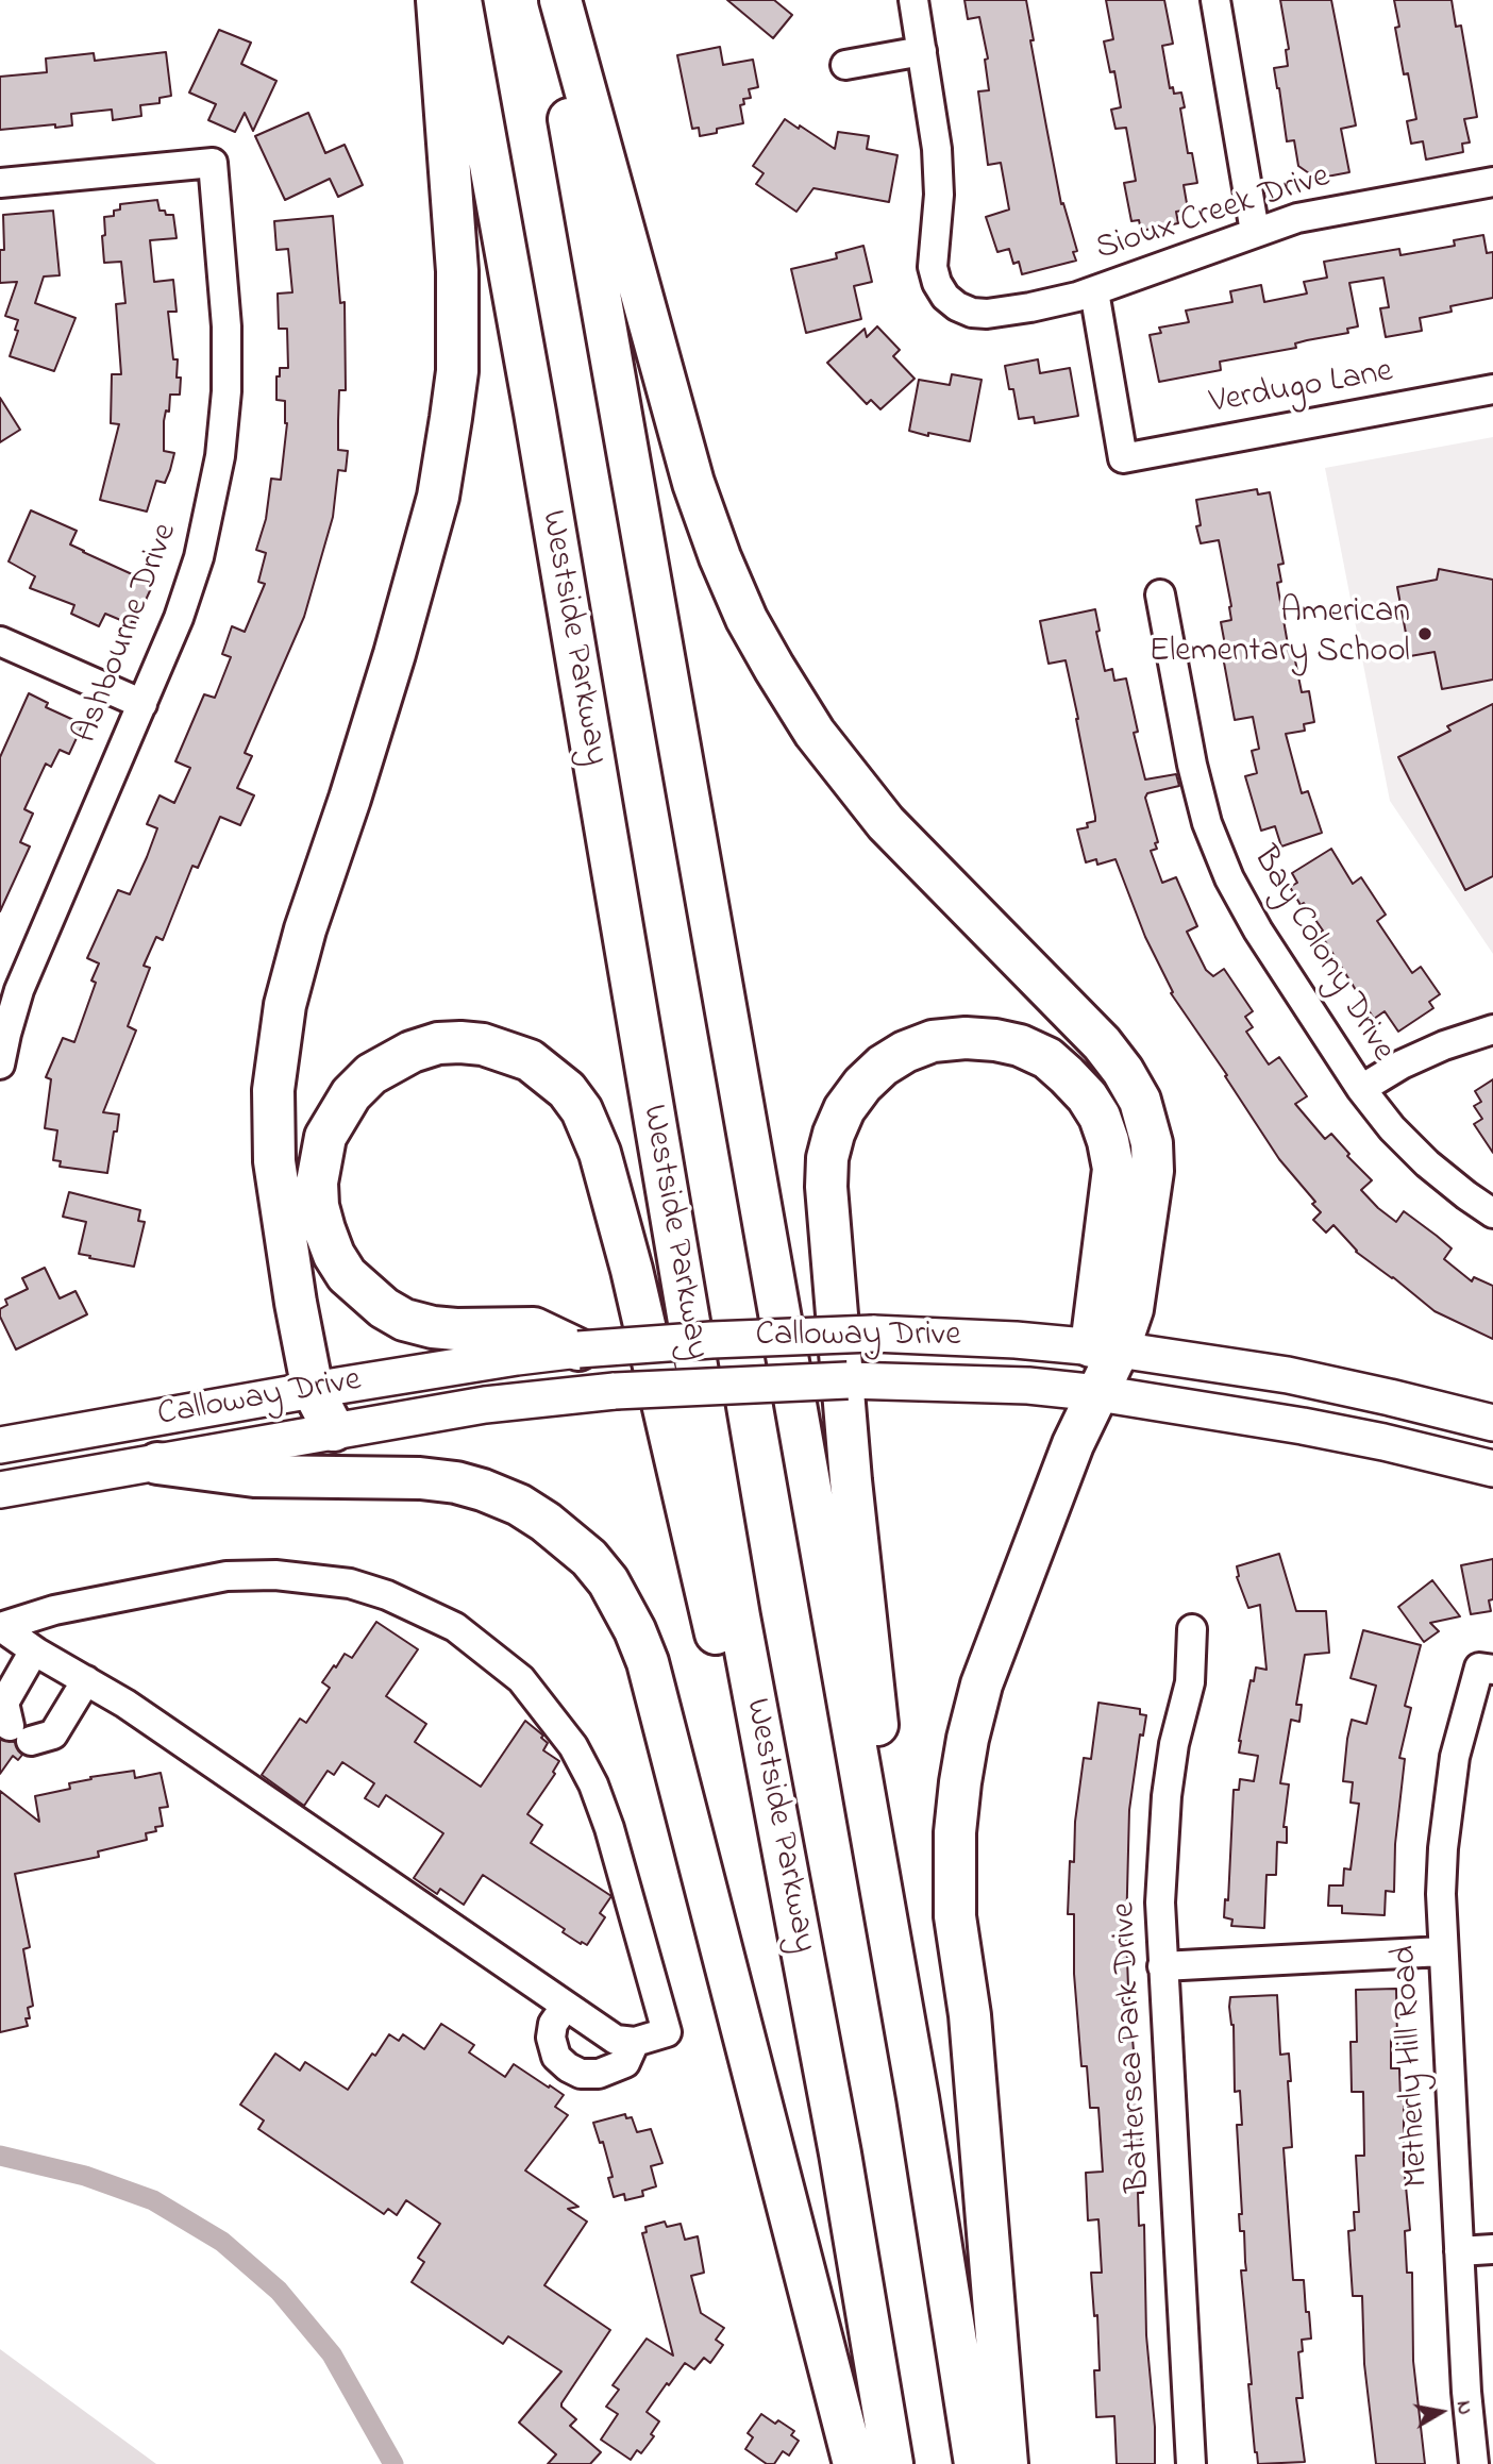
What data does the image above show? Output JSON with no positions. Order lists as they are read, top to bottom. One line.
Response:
{"streets":{"highway":["Westside Parkway"],"main road":["Calloway Drive"],"street":["Sioux Creek Drive","Verdugo Lane","Ashbourne Drive","Bay Colony Drive","Battersea Park Drive","Metherly Hill Road"]},"crossings":[["Sioux Creek Drive","Verdugo Lane"]],"places":["American Elementary School"],"north":"right"}
